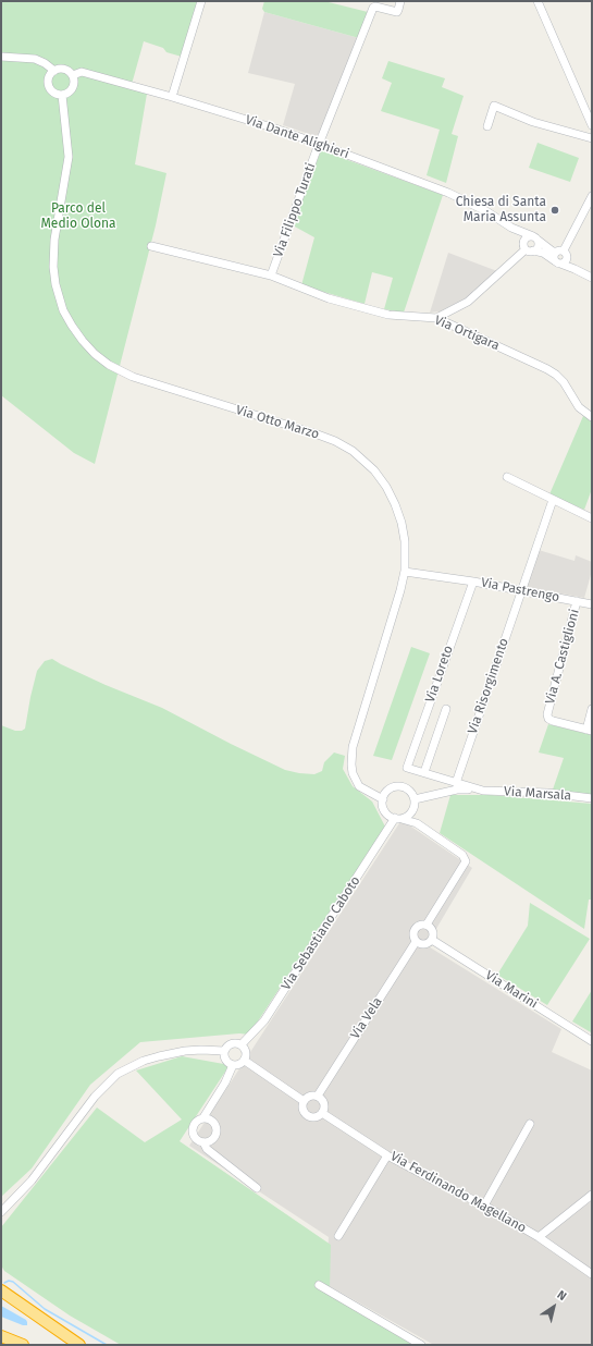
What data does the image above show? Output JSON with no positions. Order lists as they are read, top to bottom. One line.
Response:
{"streets":{"street":["Via Dante Alighieri","Via Filippo Turati","Via Ortigara","Via Otto Marzo","Via Pastrengo","Via A. Castiglioni","Via Loreto","Via Risorgimento","Via Marsala","Via Sebastiano Caboto","Via Marini","Via Vela","Via Ferdinando Magellano"]},"crossings":[["Via Dante Alighieri","Via Filippo Turati"],["Via Dante Alighieri","Via Otto Marzo"],["Via Filippo Turati","Via Ortigara"],["Via Otto Marzo","Via Pastrengo"],["Via Otto Marzo","Via Marsala"],["Via Otto Marzo","Via Sebastiano Caboto"],["Via Otto Marzo","Via Vela"],["Via Pastrengo","Via A. Castiglioni"],["Via Pastrengo","Via Loreto"],["Via Pastrengo","Via Risorgimento"],["Via Loreto","Via Marsala"],["Via Risorgimento","Via Marsala"],["Via Marsala","Via Sebastiano Caboto"],["Via Marsala","Via Vela"],["Via Sebastiano Caboto","Via Vela"],["Via Marini","Via Vela"],["Via Vela","Via Ferdinando Magellano"]],"parks":["Parco del Medio Olona"],"places":["Chiesa di Santa Maria Assunta"],"north":"top right"}
